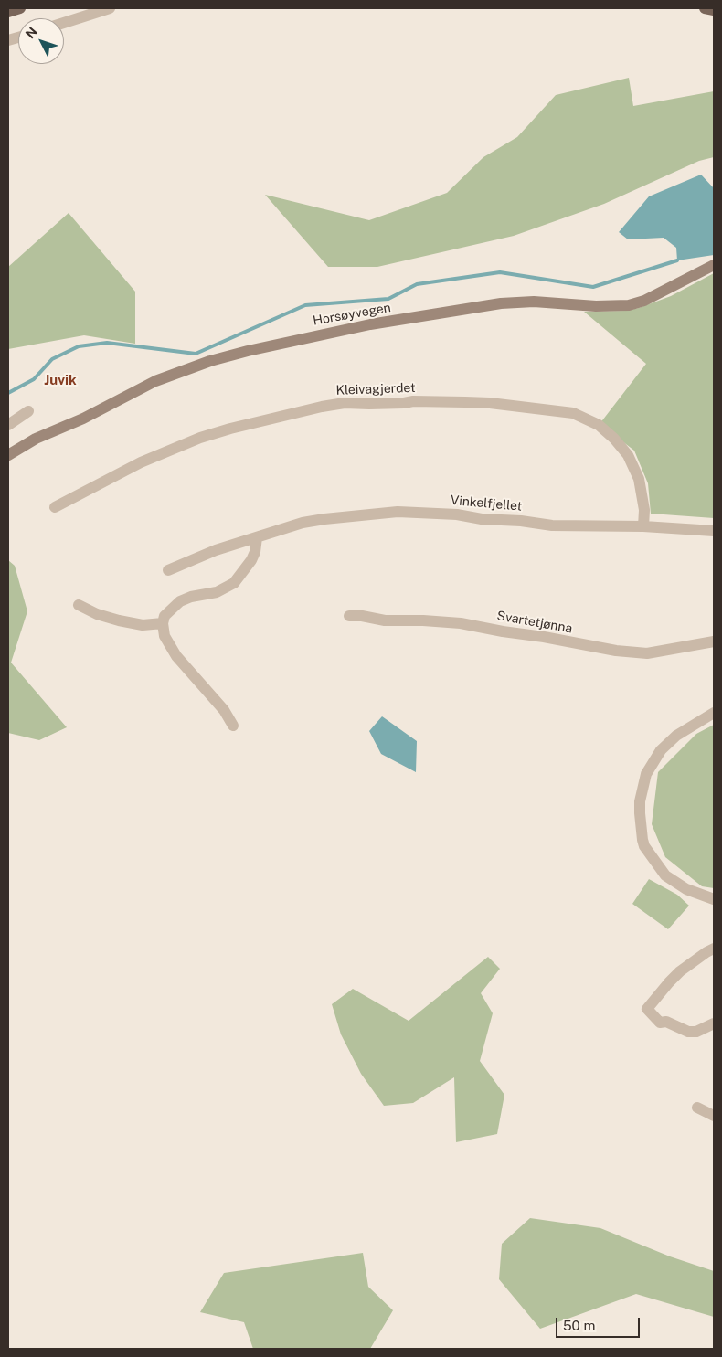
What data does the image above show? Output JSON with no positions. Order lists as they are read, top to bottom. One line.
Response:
{"streets":{"main road":["Horsøyvegen"],"street":["Kleivagjerdet","Vinkelfjellet","Svartetjønna"]},"crossings":[["Kleivagjerdet","Vinkelfjellet"]],"districts":["Juvik"],"scale_bar":"50 m","north":"top left"}
